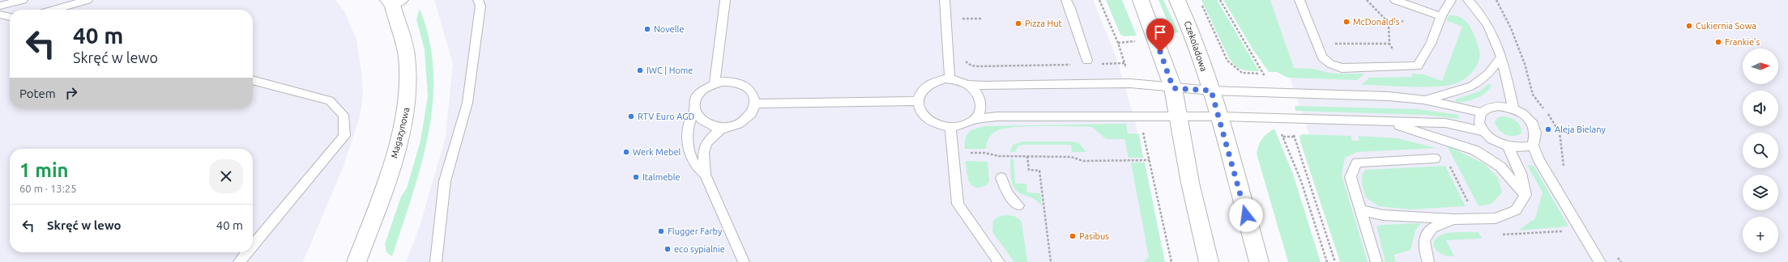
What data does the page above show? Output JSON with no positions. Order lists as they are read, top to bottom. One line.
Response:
{"streets":{"street":["Czekoladowa","Magazynowa"]},"places":["McDonald's","Pizza Hut","Cukiernia Sowa","Novelle","Frankie's","IWC | Home","RTV Euro AGD","Aleja Bielany","Werk Mebel","Italmeble","Flugger Farby","Pasibus","eco sypialnie"],"north":"right","page":{"turn":["40 m","Skręć w lewo"],"map_buttons":"+","then":"Potem","heading":["1 min","60 m · 13:25"],"list":[{"name":"Skręć w lewo","value":"40 m"}]}}
